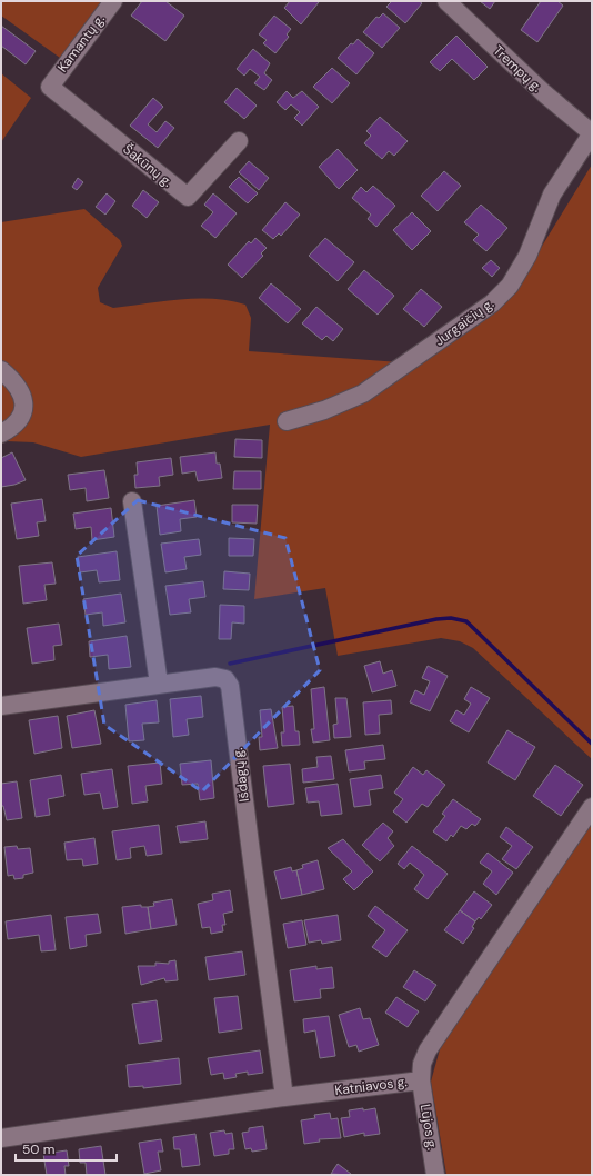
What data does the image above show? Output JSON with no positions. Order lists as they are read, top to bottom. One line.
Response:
{"streets":{"street":["Kamantų g.","Trempų g.","Šakūnų g.","Jurgaičių g.","Išdagų g.","Katniavos g.","Lūjos g."]},"crossings":[["Kamantų g.","Šakūnų g."],["Trempų g.","Jurgaičių g."],["Išdagų g.","Katniavos g."],["Katniavos g.","Lūjos g."]],"scale_bar":"50 m"}
